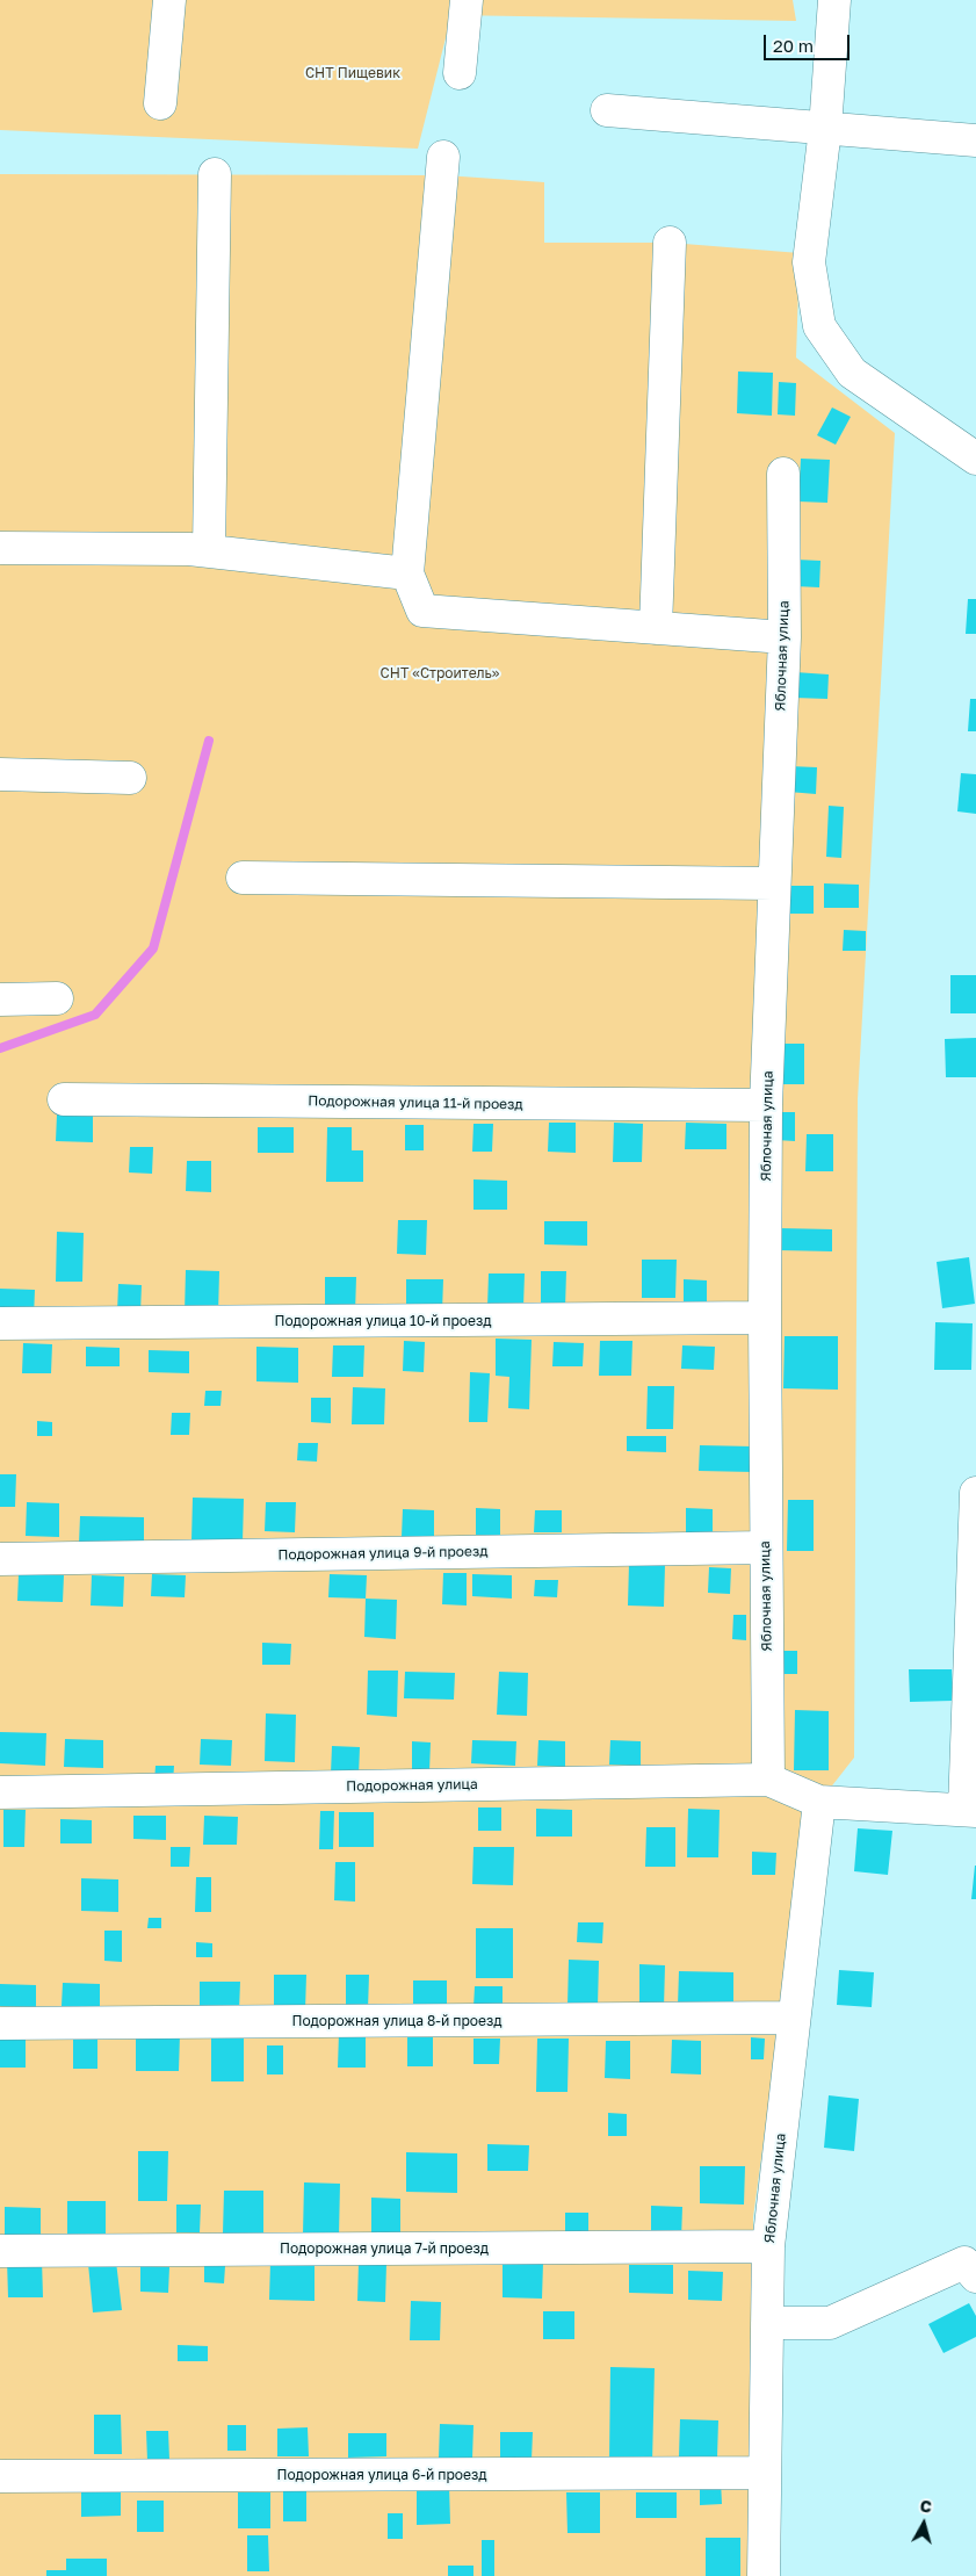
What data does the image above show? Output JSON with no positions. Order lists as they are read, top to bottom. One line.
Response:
{"streets":{"street":["Яблочная улица","Подорожная улица 11-й проезд","Подорожная улица 10-й проезд","Подорожная улица 9-й проезд","Подорожная улица","Подорожная улица 8-й проезд","Подорожная улица 7-й проезд","Подорожная улица 6-й проезд"]},"crossings":[["Яблочная улица","Подорожная улица 11-й проезд"],["Яблочная улица","Подорожная улица 10-й проезд"],["Яблочная улица","Подорожная улица 9-й проезд"],["Яблочная улица","Подорожная улица"],["Яблочная улица","Подорожная улица 8-й проезд"],["Яблочная улица","Подорожная улица 7-й проезд"],["Яблочная улица","Подорожная улица 6-й проезд"]],"parks":["СНТ Пищевик","СНТ «Строитель»"],"scale_bar":"20 m","north":"top"}
